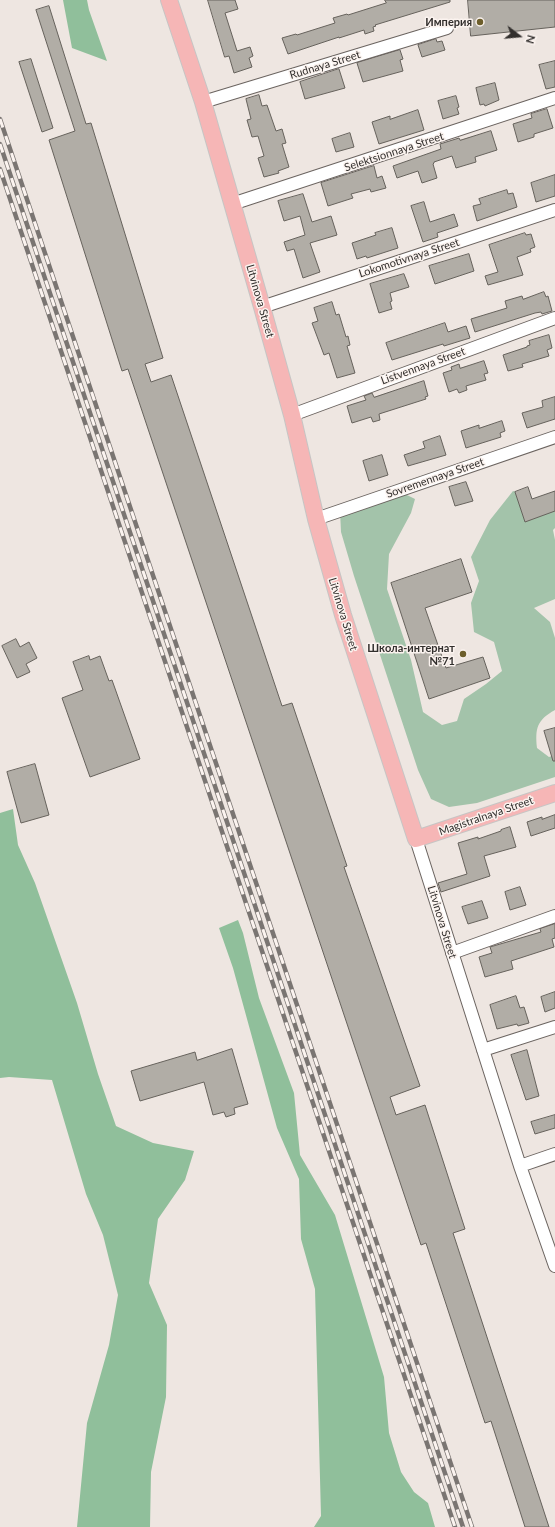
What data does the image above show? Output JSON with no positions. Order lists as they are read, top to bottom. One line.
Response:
{"streets":{"main road":["Litvinova Street","Magistralnaya Street"],"street":["Rudnaya Street","Selektsionnaya Street","Lokomotivnaya Street","Listvennaya Street","Sovremennaya Street"]},"crossings":[["Rudnaya Street","Litvinova Street"],["Selektsionnaya Street","Litvinova Street"],["Lokomotivnaya Street","Litvinova Street"],["Litvinova Street","Listvennaya Street"],["Litvinova Street","Sovremennaya Street"],["Litvinova Street","Magistralnaya Street"]],"places":["Империя","Школа-интернат №71"],"north":"right"}
